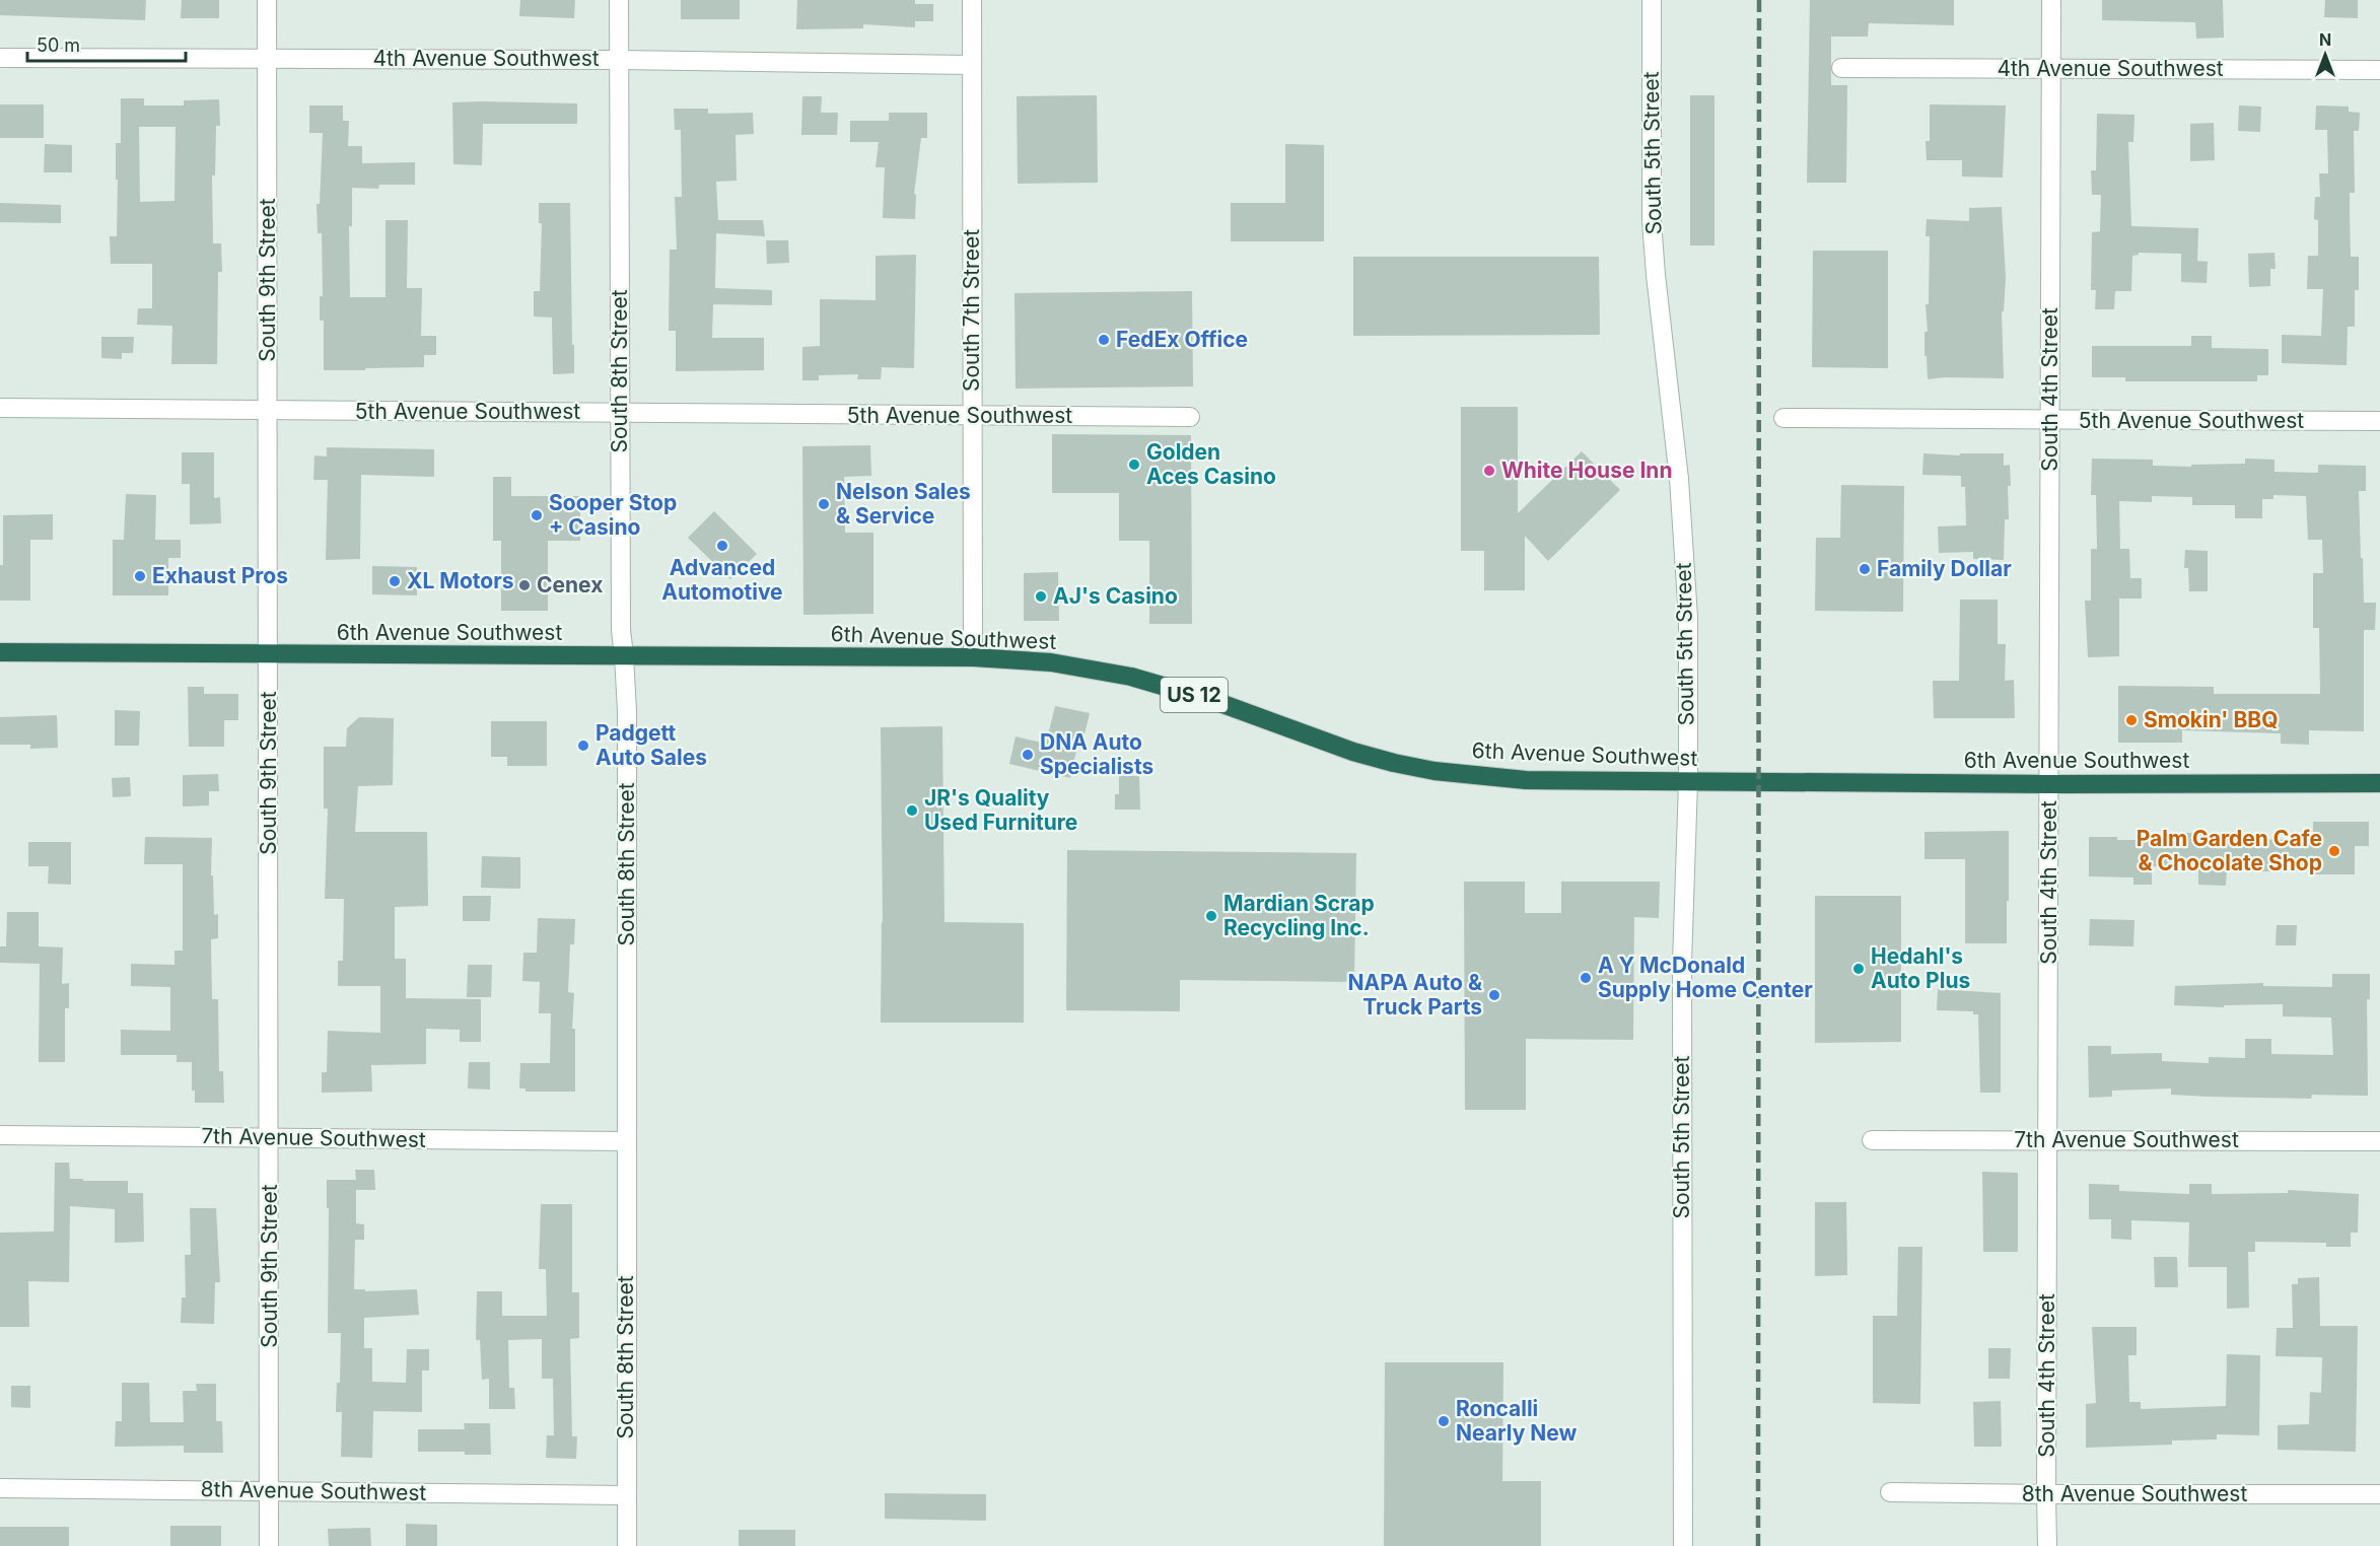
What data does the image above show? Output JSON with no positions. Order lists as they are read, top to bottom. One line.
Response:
{"streets":{"highway":["6th Avenue Southwest","US 12"],"street":["4th Avenue Southwest","South 5th Street","South 9th Street","South 7th Street","South 8th Street","South 4th Street","5th Avenue Southwest","7th Avenue Southwest","8th Avenue Southwest"]},"crossings":[["4th Avenue Southwest","South 9th Street"],["4th Avenue Southwest","South 7th Street"],["4th Avenue Southwest","South 8th Street"],["4th Avenue Southwest","South 4th Street"],["South 5th Street","6th Avenue Southwest"],["South 9th Street","5th Avenue Southwest"],["South 9th Street","6th Avenue Southwest"],["South 9th Street","7th Avenue Southwest"],["South 9th Street","8th Avenue Southwest"],["South 7th Street","5th Avenue Southwest"],["South 7th Street","6th Avenue Southwest"],["South 8th Street","5th Avenue Southwest"],["South 8th Street","6th Avenue Southwest"],["South 8th Street","7th Avenue Southwest"],["South 8th Street","8th Avenue Southwest"],["South 4th Street","5th Avenue Southwest"],["South 4th Street","6th Avenue Southwest"],["South 4th Street","7th Avenue Southwest"],["South 4th Street","8th Avenue Southwest"]],"places":["FedEx Office","Golden Aces Casino","White House Inn","Nelson Sales & Service","Sooper Stop + Casino","Advanced Automotive","Family Dollar","Exhaust Pros","XL Motors","Cenex","AJ's Casino","Smokin' BBQ","Padgett Auto Sales","DNA Auto Specialists","JR's Quality Used Furniture","Palm Garden Cafe & Chocolate Shop","Mardian Scrap Recycling Inc.","Hedahl's Auto Plus","A Y McDonald Supply Home Center","NAPA Auto & Truck Parts","Roncalli Nearly New"],"scale_bar":"50 m","north":"top"}
